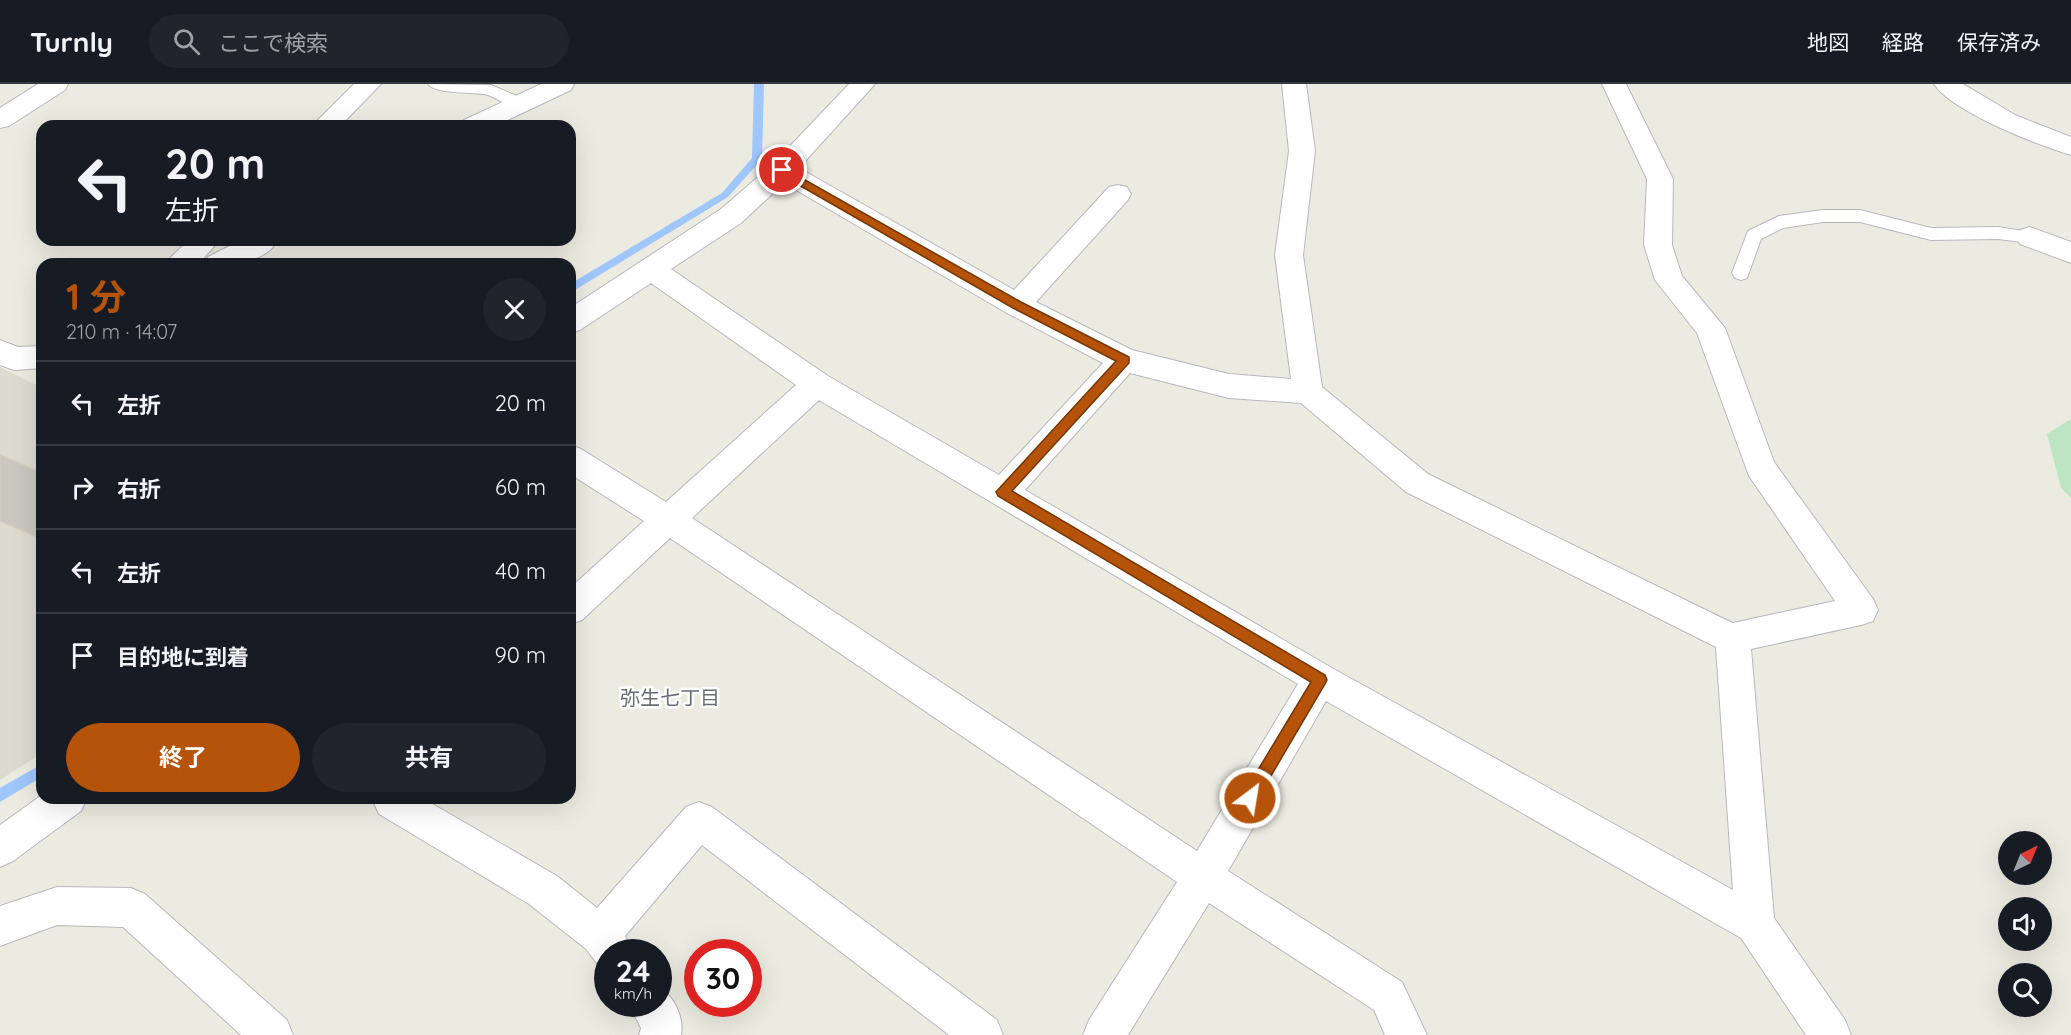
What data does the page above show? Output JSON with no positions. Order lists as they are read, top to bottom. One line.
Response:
{"districts":["弥生七丁目"],"north":"top right","page":{"header":"Turnly","search":"ここで検索","nav":["地図","経路","保存済み"],"turn":["20 m","左折"],"heading":["1 分","210 m · 14:07"],"list":[{"name":"左折","value":"20 m"},{"name":"右折","value":"60 m"},{"name":"左折","value":"40 m"},{"name":"目的地に到着","value":"90 m"}],"buttons":["終了","共有"],"speed":"24 km/h","limit":"30"}}
